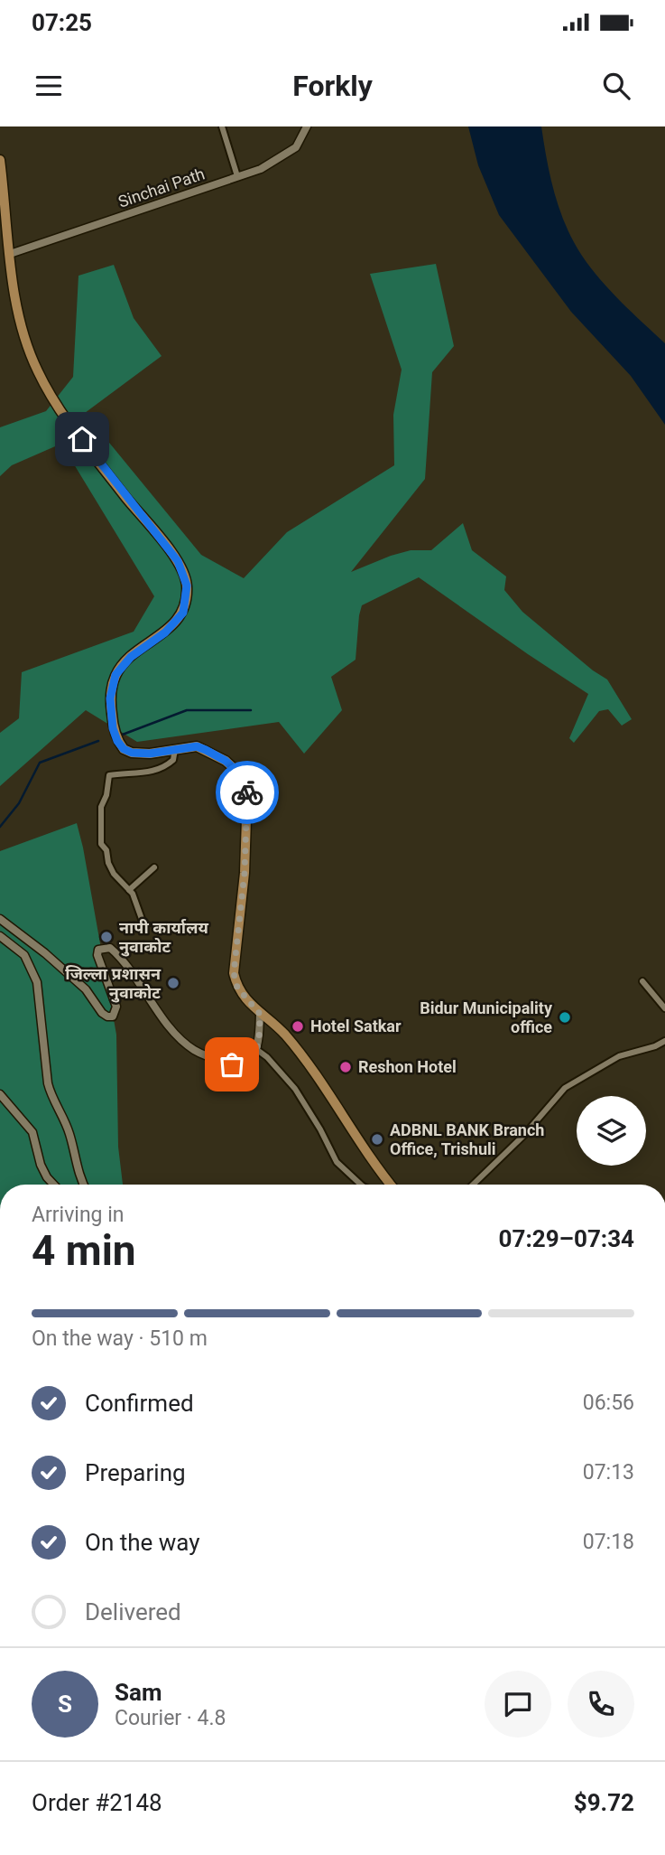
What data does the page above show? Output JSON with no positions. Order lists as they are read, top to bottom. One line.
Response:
{"streets":{"street":["Sinchai Path"]},"places":["नापी कार्यालय नुवाकोट","जिल्ला प्रशासन नुवाकोट","Bidur Municipality office","Hotel Satkar","Reshon Hotel","ADBNL BANK Branch Office, Trishuli"],"page":{"status":"07:25","header":"Forkly","heading":["4 min","Arriving in","07:29–07:34"],"panel":["Sam","Courier · 4.8","Order #2148","$9.72"],"bar":"On the way · 510 m","list":[["Confirmed","06:56"],["Preparing","07:13"],["On the way","07:18"],"Delivered"],"round":"S"}}
